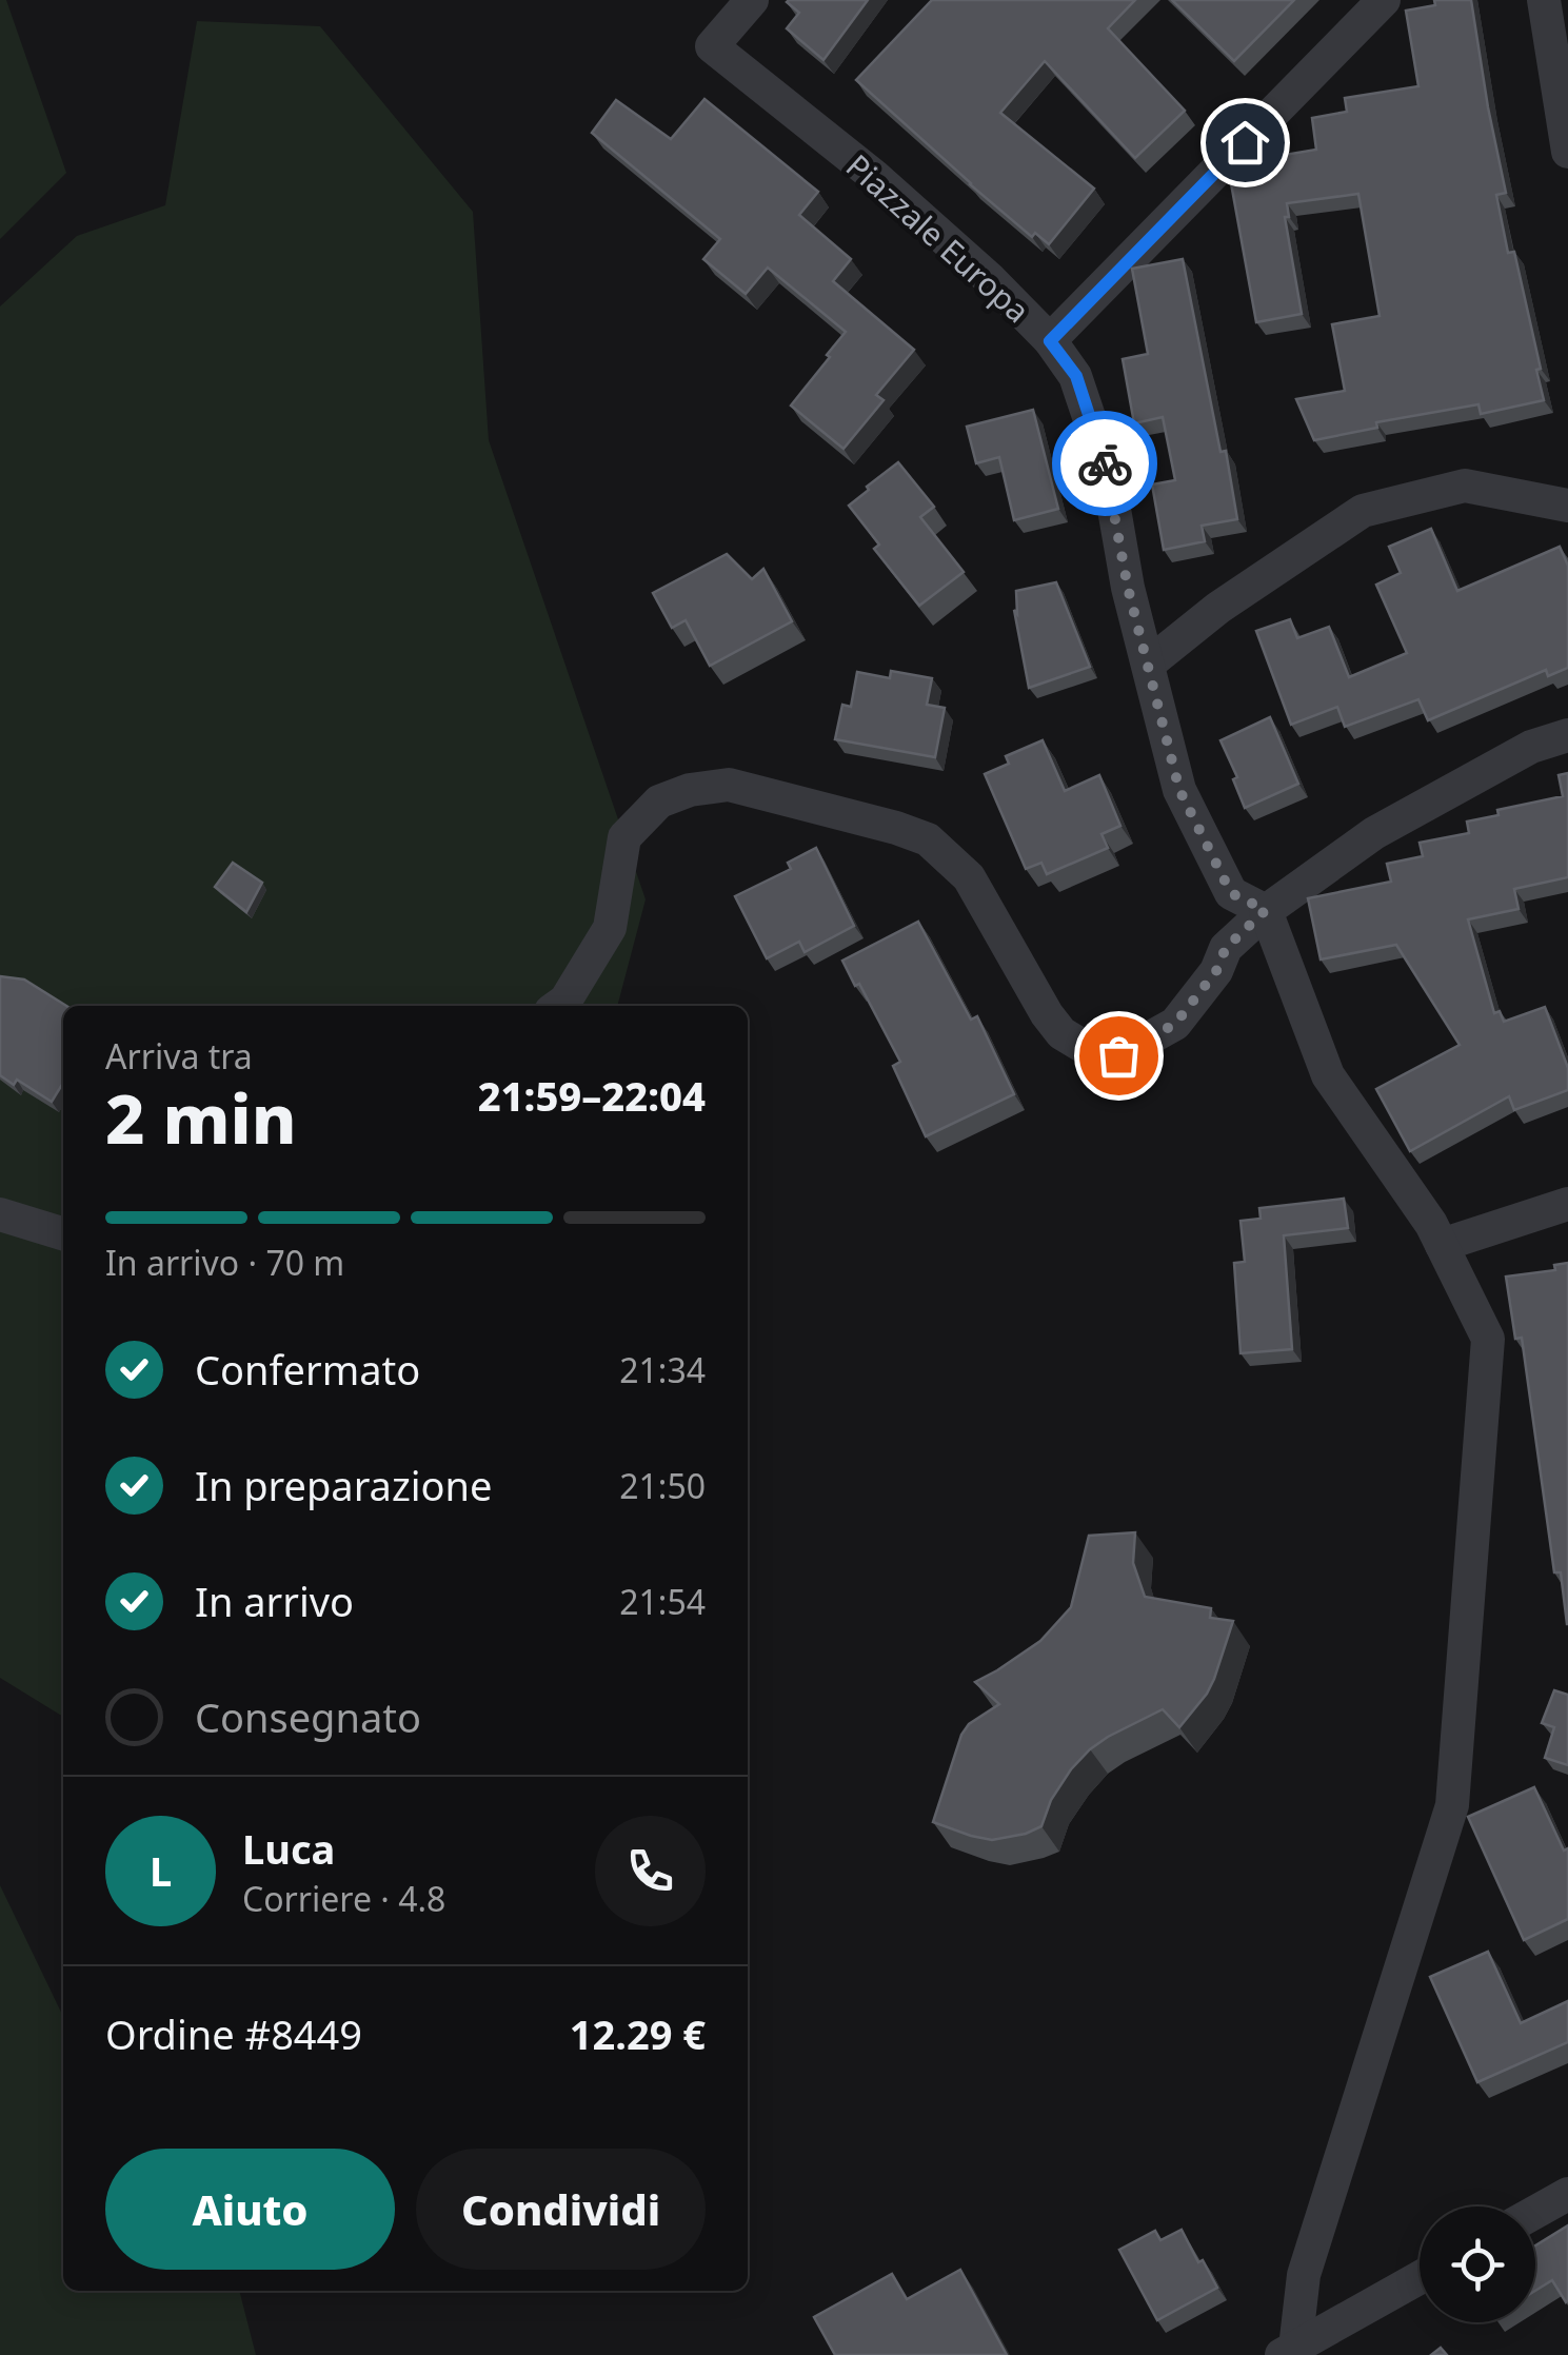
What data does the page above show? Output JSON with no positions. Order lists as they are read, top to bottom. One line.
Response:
{"streets":{"street":["Piazzale Europa"]},"page":{"heading":["2 min","Arriva tra","21:59–22:04"],"panel":["Luca","Corriere · 4.8","Ordine #8449","12.29 €"],"bar":"In arrivo · 70 m","list":[["Confermato","21:34"],["In preparazione","21:50"],["In arrivo","21:54"],"Consegnato"],"round":"L","buttons":["Aiuto","Condividi"]}}
